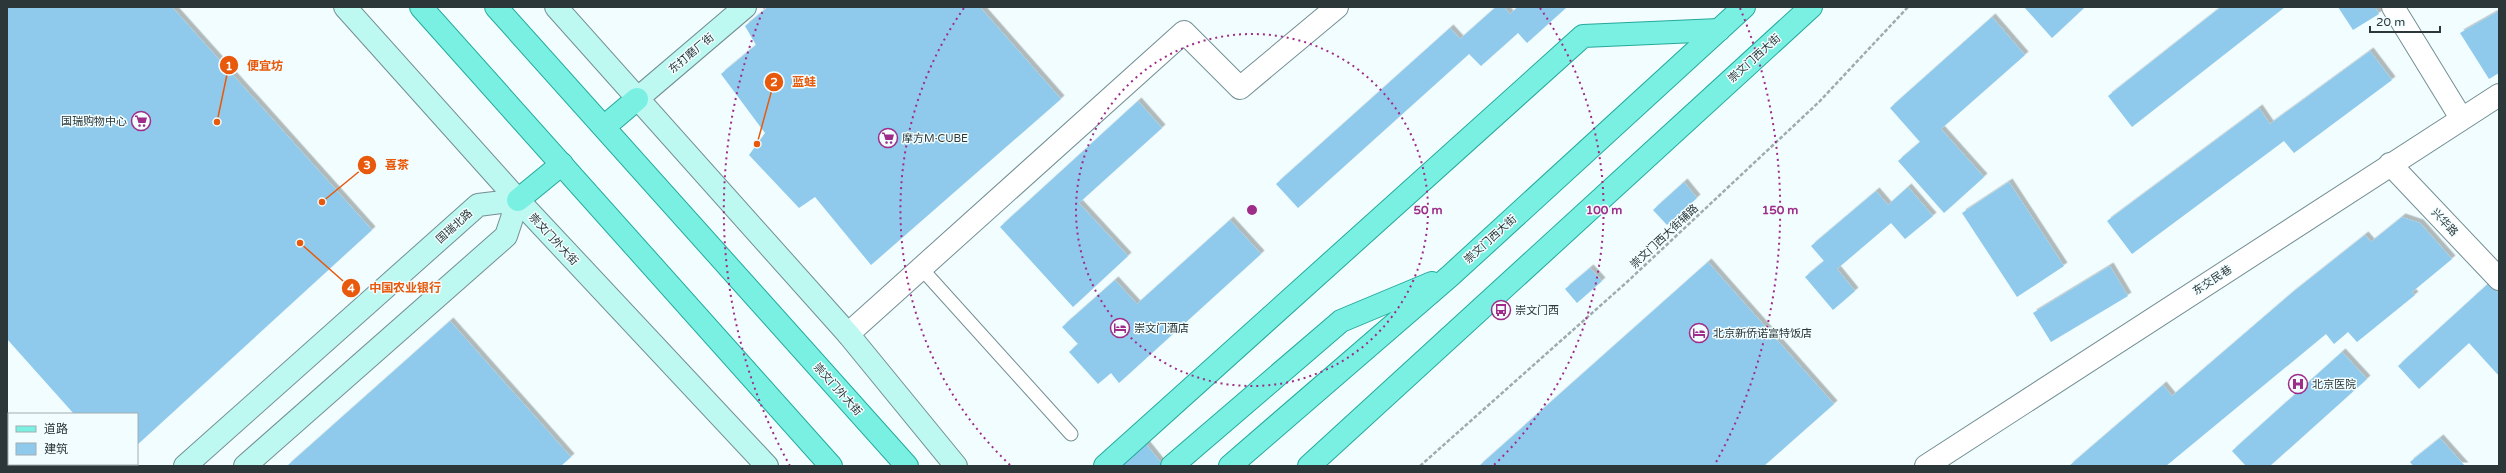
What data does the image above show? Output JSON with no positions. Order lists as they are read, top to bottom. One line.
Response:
{"streets":{"main road":["崇文门西大街","崇文门外大街"],"street":["东打磨厂街","兴华路","国瑞北路","东交民巷"],"path":["崇文门西大街辅路"]},"crossings":[["兴华路","东交民巷"],["国瑞北路","崇文门外大街"]],"places":{"supermarket":["国瑞购物中心","摩方M·CUBE"],"other":["便宜坊","蓝蛙","喜茶","中国农业银行"],"bus stop":["崇文门西"],"hotel":["崇文门酒店","北京新侨诺富特饭店"],"hospital":["北京医院"]},"legend":["道路","建筑"],"scale_bar":"20 m","rings":["50 m","100 m","150 m"]}
